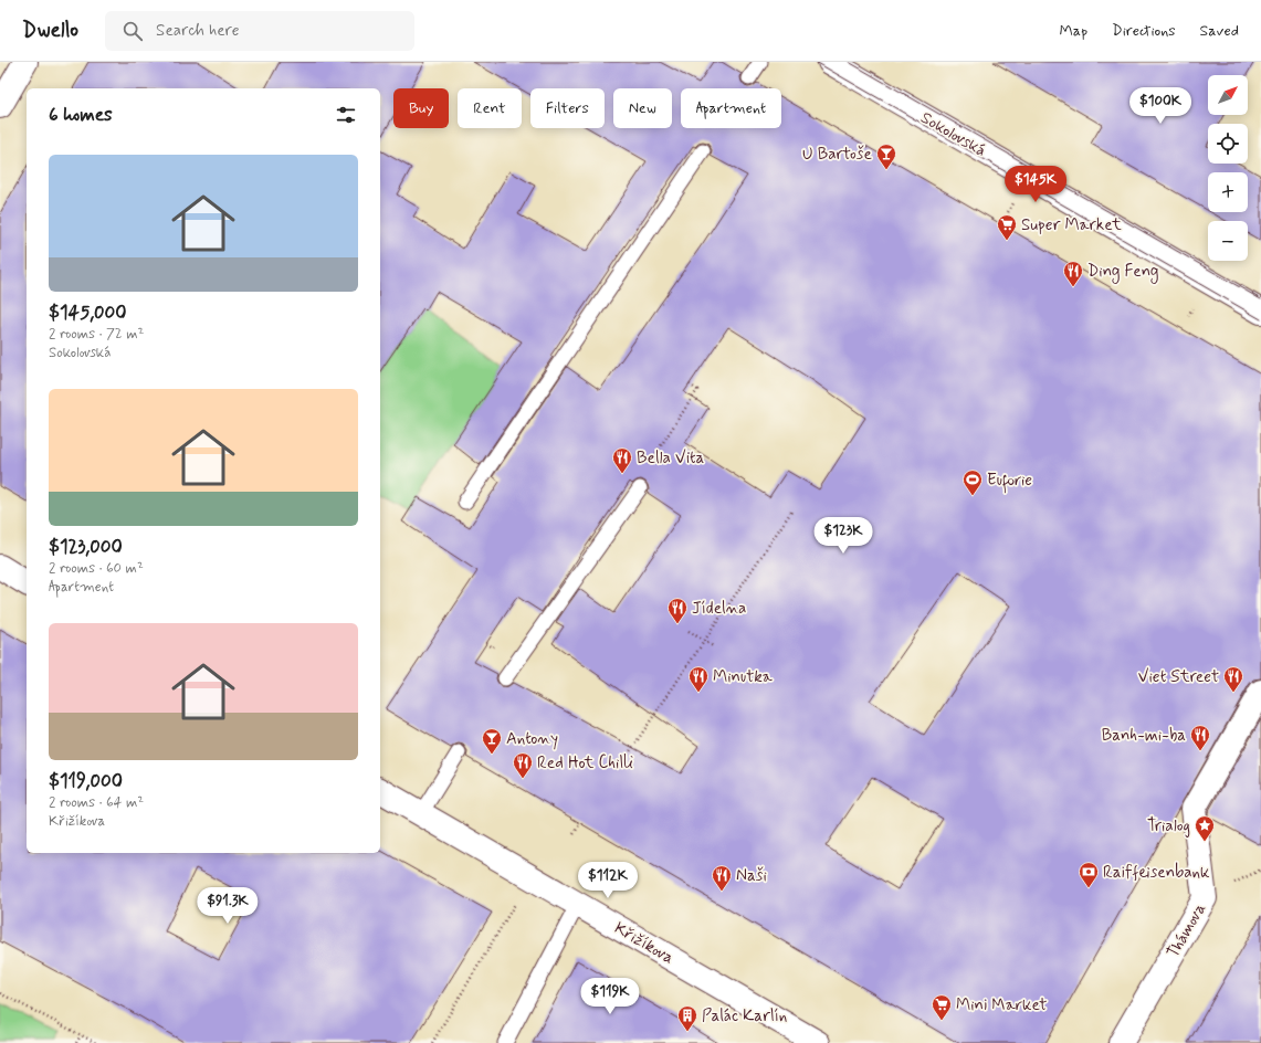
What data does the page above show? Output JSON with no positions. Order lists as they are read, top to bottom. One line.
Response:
{"streets":{"street":["Sokolovská","Thámova","Křižíkova"]},"places":{"bar":["U Bartoše","Antony"],"supermarket":["Super Market","Mini Market"],"restaurant":["Ding Feng","Bella Vita","Jídelna","Minutka","Viet Street","Banh-mi-ba","Red Hot Chilli","Naši"],"sports":["Euforie"],"place":["Trialog"],"bank":["Raiffeisenbank"],"building":["Palác Karlín"]},"north":"top right","page":{"header":"Dwello","search":"Search here","nav":["Map","Directions","Saved"],"map_buttons":["+","−"],"price":["$100K","$145K","$123K","$112K","$91.3K","$119K"],"chip":["Buy","Rent","Filters","New","Apartment"],"heading":"6 homes","list":[{"name":"$145,000","note":"2 rooms · 72 m² · Sokolovská"},{"name":"$123,000","note":"2 rooms · 60 m² · Apartment"},{"name":"$119,000","note":"2 rooms · 64 m² · Křižíkova"}]}}
